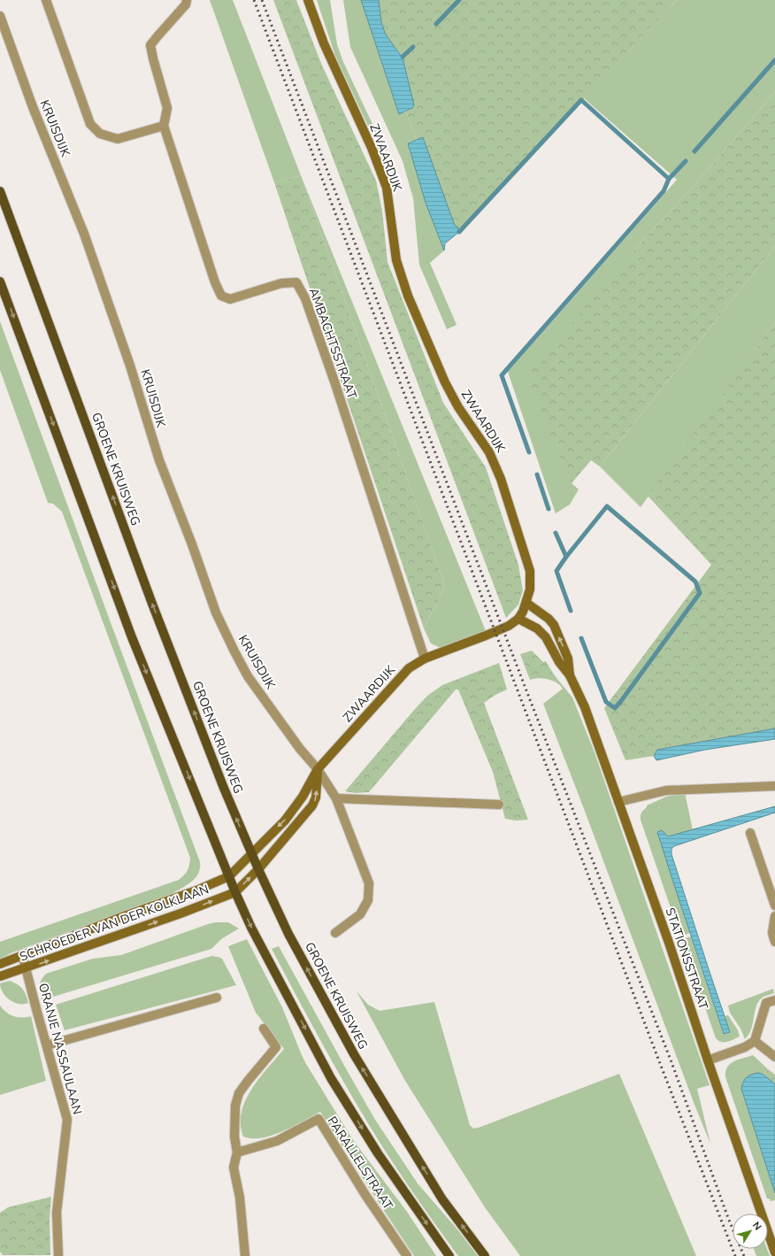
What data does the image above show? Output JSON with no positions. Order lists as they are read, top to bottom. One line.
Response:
{"streets":{"main road":["GROENE KRUISWEG"],"street":["KRUISDIJK","ZWAARDIJK","AMBACHTSSTRAAT","SCHROEDER VAN DER KOLKLAAN","STATIONSSTRAAT","ORANJE NASSAULAAN","PARALLELSTRAAT"]},"crossings":[["KRUISDIJK","ZWAARDIJK"],["ZWAARDIJK","AMBACHTSSTRAAT"],["ZWAARDIJK","GROENE KRUISWEG"],["ZWAARDIJK","SCHROEDER VAN DER KOLKLAAN"],["ZWAARDIJK","STATIONSSTRAAT"],["SCHROEDER VAN DER KOLKLAAN","ORANJE NASSAULAAN"]],"north":"top right"}
